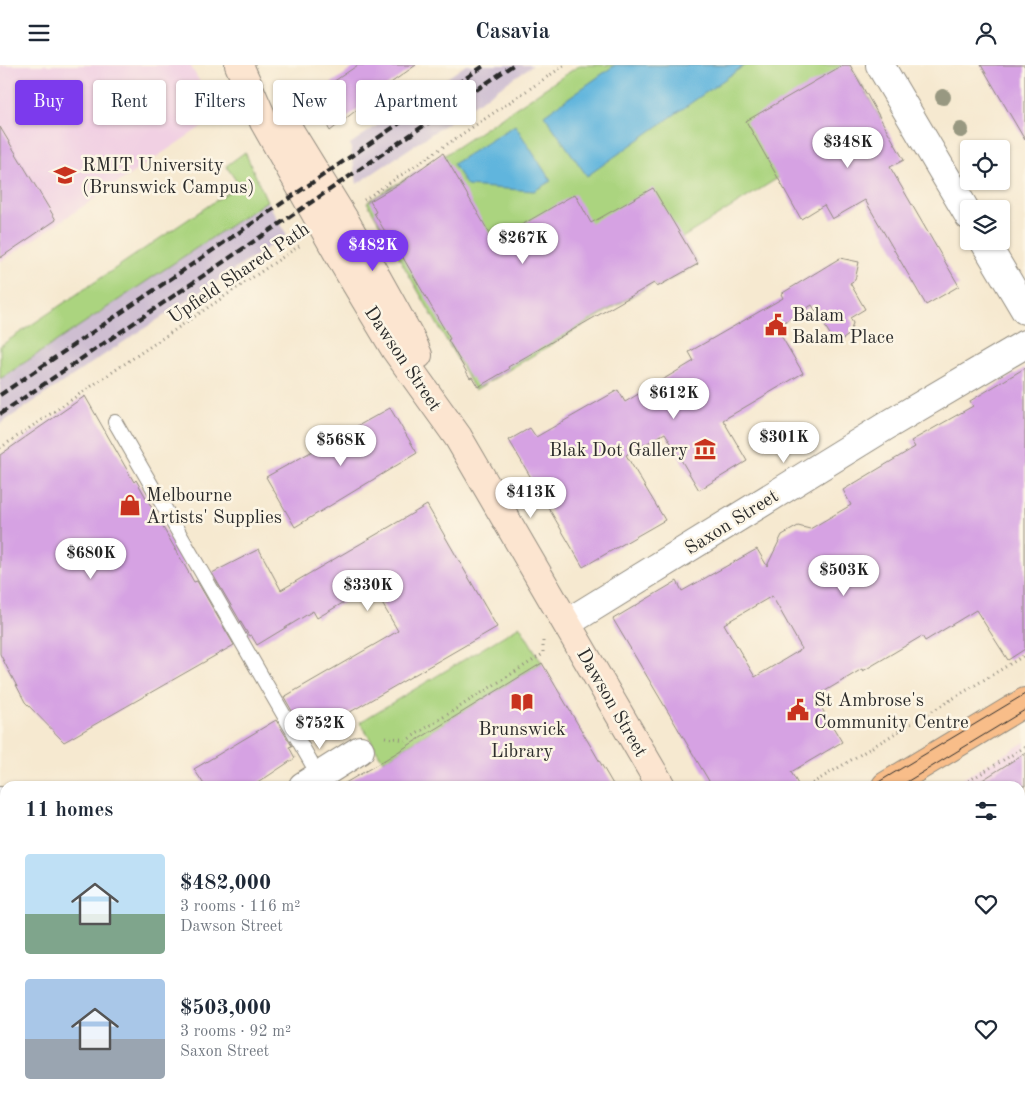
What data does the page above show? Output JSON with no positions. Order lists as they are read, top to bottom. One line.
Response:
{"streets":{"street":["Dawson Street","Saxon Street"],"path":["Upfield Shared Path"]},"crossings":[["Upfield Shared Path","Dawson Street"],["Dawson Street","Saxon Street"]],"places":{"school or university":["RMIT University (Brunswick Campus)"],"public building":["Balam Balam Place","St Ambrose's Community Centre"],"museum":["Blak Dot Gallery"],"shop":["Melbourne Artists' Supplies"],"library":["Brunswick Library"]},"page":{"header":"Casavia","chip":["Buy","Rent","Filters","New","Apartment"],"price":["$348K","$267K","$482K","$612K","$301K","$568K","$413K","$680K","$503K","$330K","$752K"],"heading":"11 homes","list":[{"name":"$482,000","note":"3 rooms · 116 m² · Dawson Street"},{"name":"$503,000","note":"3 rooms · 92 m² · Saxon Street"}]}}
